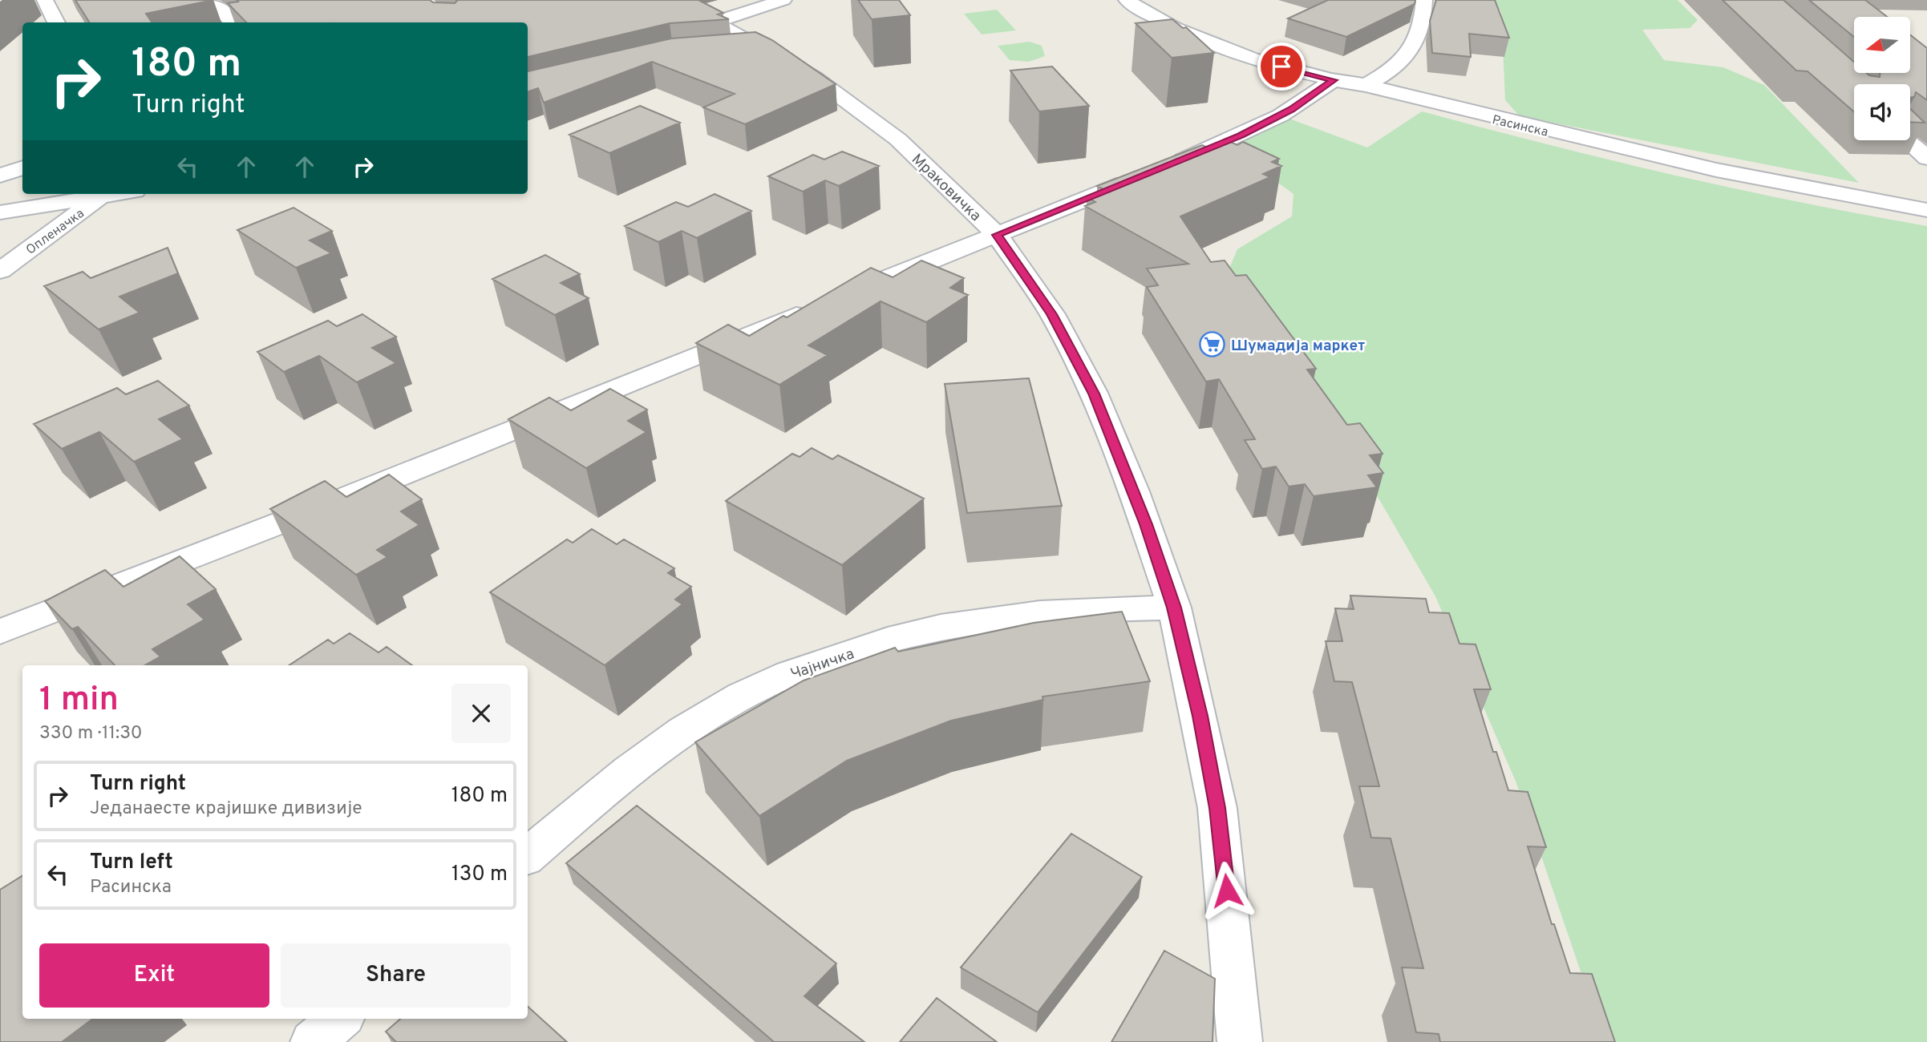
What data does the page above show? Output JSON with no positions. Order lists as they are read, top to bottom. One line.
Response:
{"streets":{"street":["Расинска","Мраковичка","Опленачка","Чајничка"]},"crossings":[["Мраковичка","Чајничка"]],"places":{"supermarket":["Шумадија маркет"]},"north":"left","page":{"turn":["180 m","Turn right"],"heading":["1 min","330 m · 11:30"],"list":[{"name":"Turn right","note":"Једанаесте крајишке дивизије","value":"180 m"},{"name":"Turn left","note":"Расинска","value":"130 m"}],"buttons":["Exit","Share"]}}
